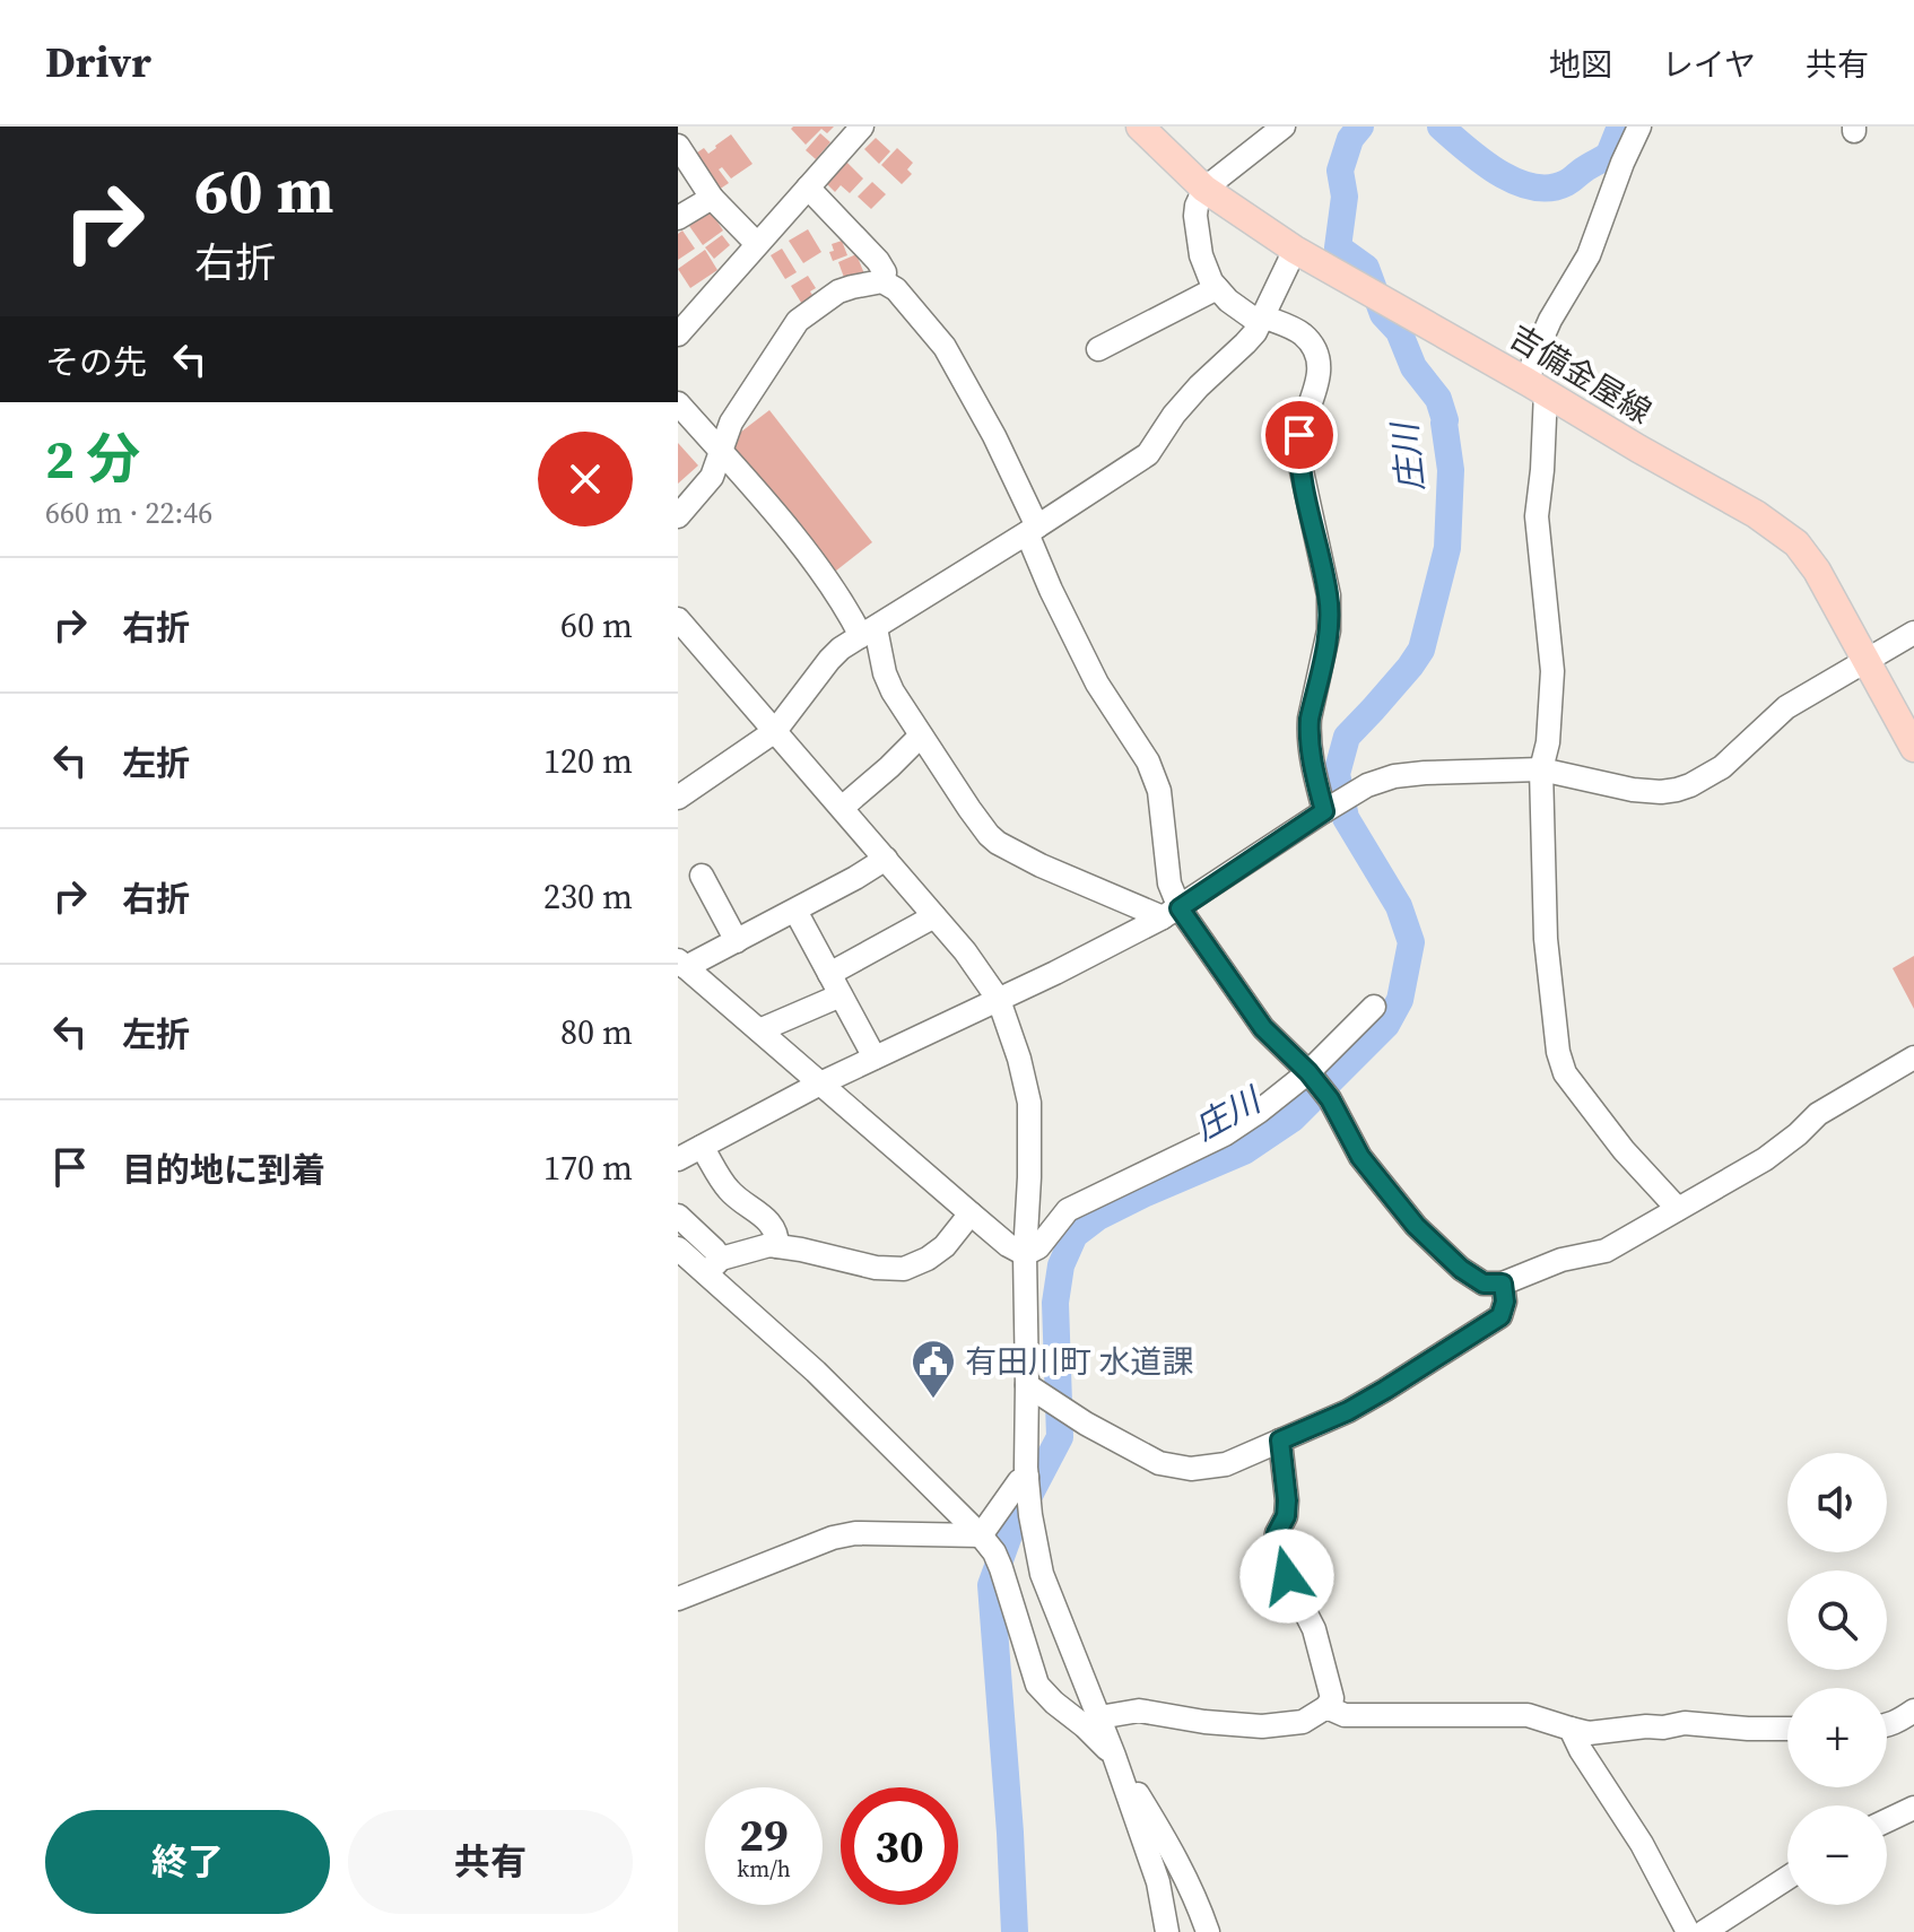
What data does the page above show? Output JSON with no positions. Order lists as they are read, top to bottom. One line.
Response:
{"streets":{"main road":["吉備金屋線"]},"water":["庄川"],"places":{"public building":["有田川町 水道課"]},"page":{"header":"Drivr","nav":["地図","レイヤ","共有"],"turn":["60 m","右折"],"then":"その先","heading":["2 分","660 m · 22:46"],"list":[{"name":"右折","value":"60 m"},{"name":"左折","value":"120 m"},{"name":"右折","value":"230 m"},{"name":"左折","value":"80 m"},{"name":"目的地に到着","value":"170 m"}],"map_buttons":["+","−"],"speed":"29 km/h","limit":"30","buttons":["終了","共有"]}}
